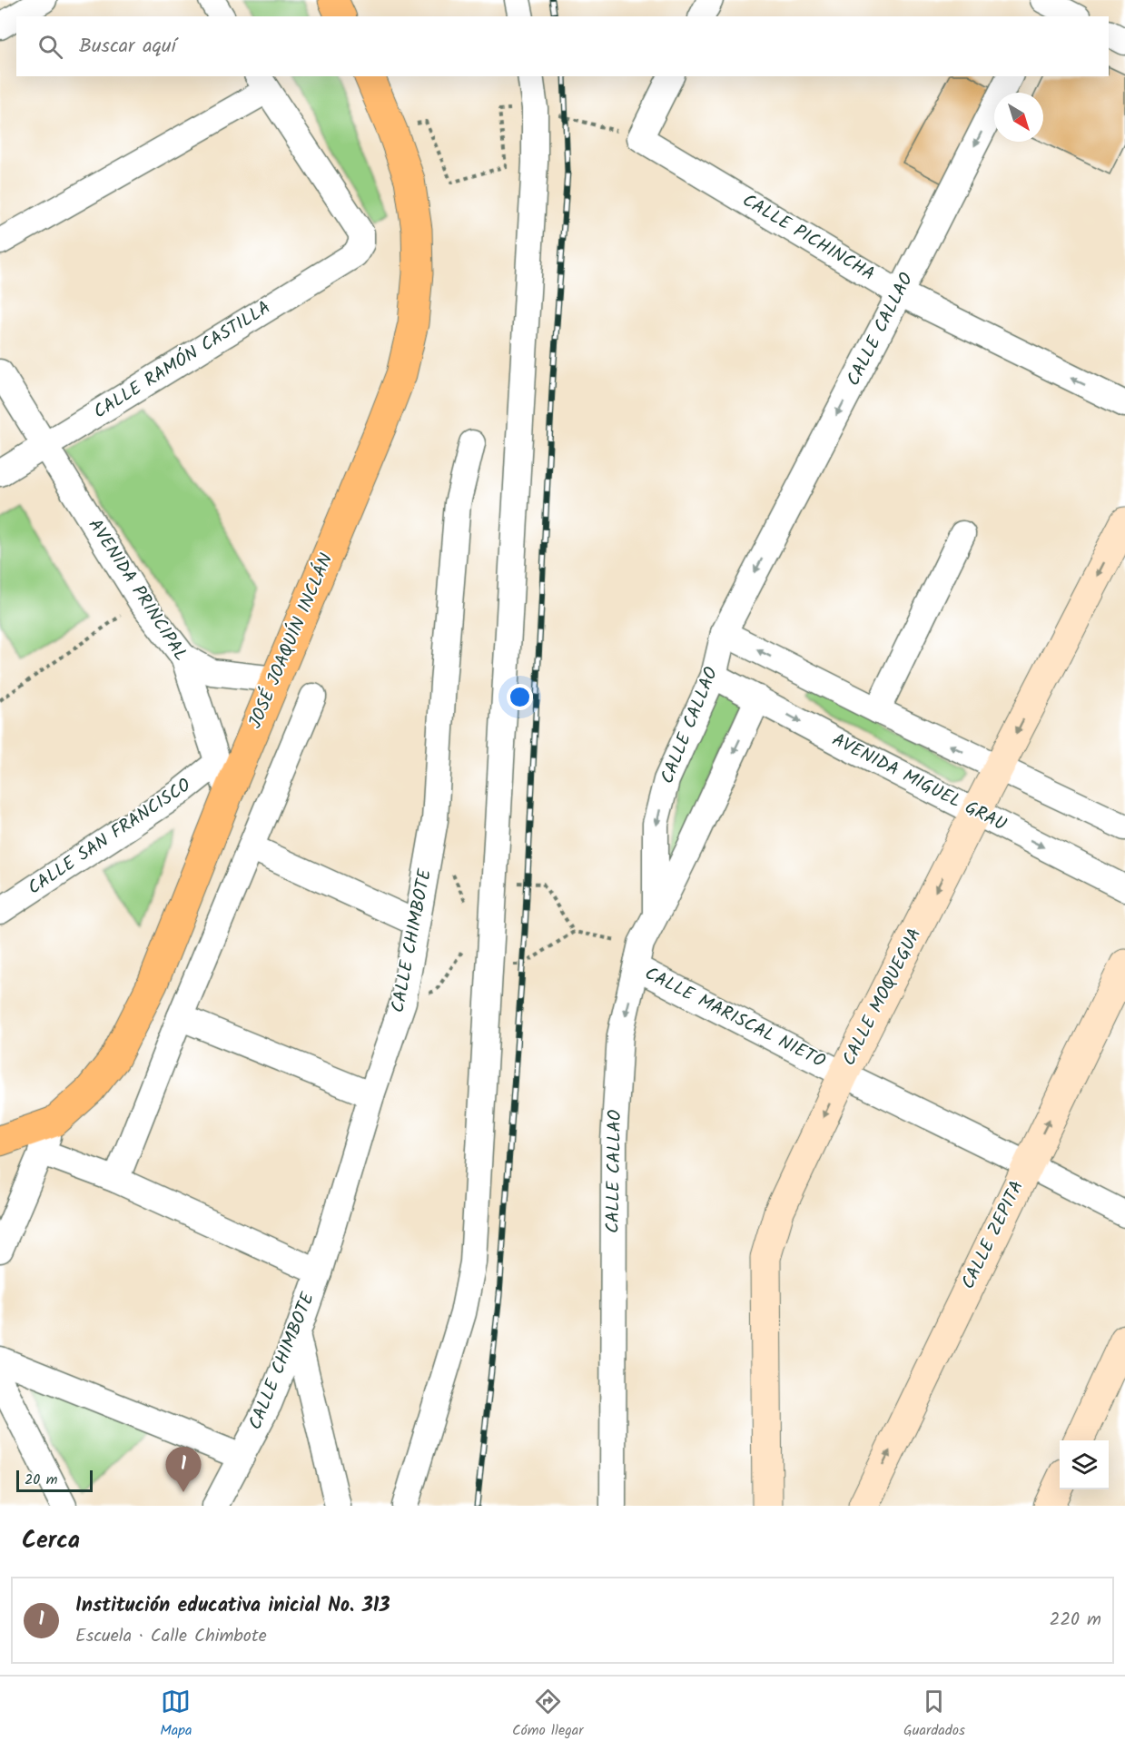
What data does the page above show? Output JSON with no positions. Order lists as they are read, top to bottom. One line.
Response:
{"streets":{"main road":["JOSÉ JOAQUÍN INCLÁN"],"street":["CALLE PICHINCHA","CALLE CALLAO","CALLE RAMÓN CASTILLA","AVENIDA PRINCIPAL","AVENIDA MIGUEL GRAU","CALLE SAN FRANCISCO","CALLE CHIMBOTE","CALLE MOQUEGUA","CALLE MARISCAL NIETO","CALLE ZEPITA"]},"crossings":[["CALLE PICHINCHA","CALLE CALLAO"],["CALLE CALLAO","AVENIDA MIGUEL GRAU"],["CALLE CALLAO","CALLE MARISCAL NIETO"],["CALLE RAMÓN CASTILLA","AVENIDA PRINCIPAL"],["AVENIDA PRINCIPAL","JOSÉ JOAQUÍN INCLÁN"],["AVENIDA PRINCIPAL","CALLE SAN FRANCISCO"],["AVENIDA MIGUEL GRAU","CALLE MOQUEGUA"],["CALLE MOQUEGUA","CALLE MARISCAL NIETO"],["CALLE MARISCAL NIETO","CALLE ZEPITA"]],"one_way":["CALLE PICHINCHA","CALLE ZEPITA"],"scale_bar":"20 m","north":"bottom right","page":{"search":"Buscar aquí","pins":"1","scale":"20 m","heading":"Cerca","list":[{"mark":"1","name":"Institución educativa inicial No. 313","note":"Escuela · Calle Chimbote","value":"220 m"}],"nav":["Mapa","Cómo llegar","Guardados"]}}
